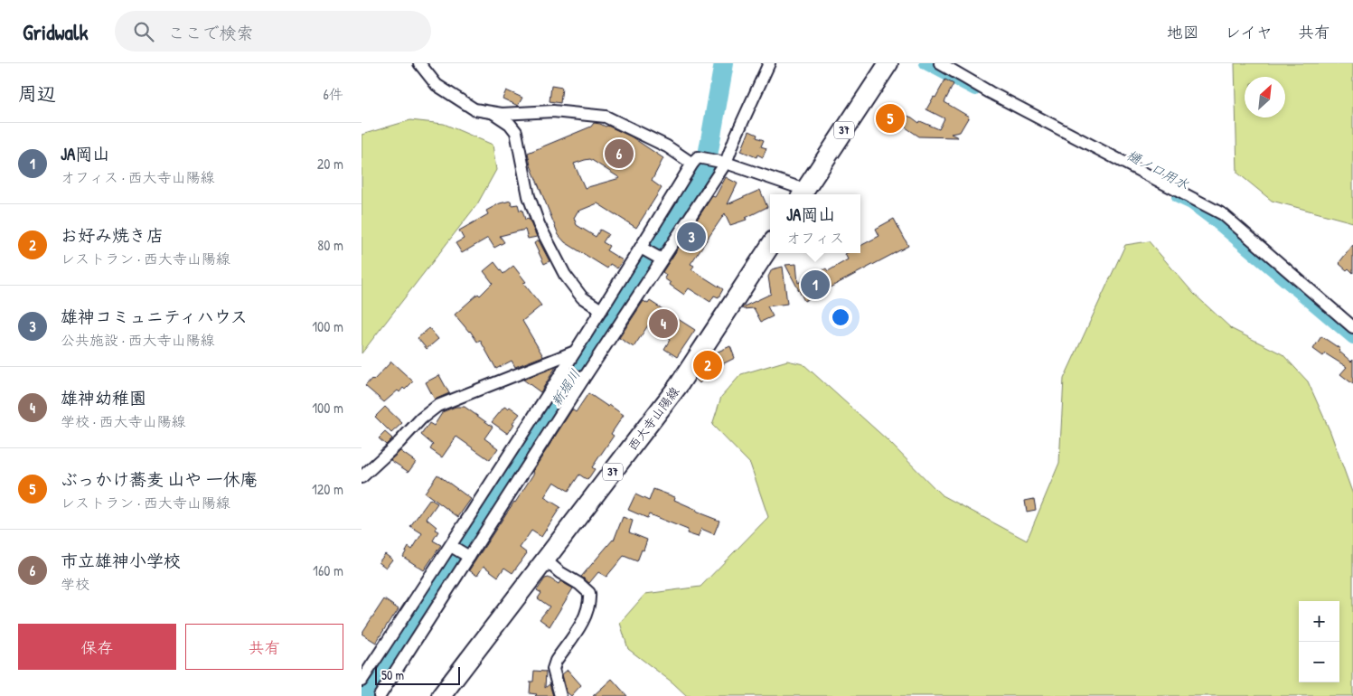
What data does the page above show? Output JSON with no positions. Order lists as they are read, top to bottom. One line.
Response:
{"streets":{"main road":["37","西大寺山陽線"]},"water":["樋ノ口用水","新堀川"],"scale_bar":"50 m","north":"top right","page":{"header":"Gridwalk","search":"ここで検索","nav":["地図","レイヤ","共有"],"heading":["周辺","6件"],"pins":["5","6","3","1","4","2"],"list":[{"mark":"1","name":"JA岡山","note":"オフィス · 西大寺山陽線","value":"20 m"},{"mark":"2","name":"お好み焼き店","note":"レストラン · 西大寺山陽線","value":"80 m"},{"mark":"3","name":"雄神コミュニティハウス","note":"公共施設 · 西大寺山陽線","value":"100 m"},{"mark":"4","name":"雄神幼稚園","note":"学校 · 西大寺山陽線","value":"100 m"},{"mark":"5","name":"ぶっかけ蕎麦 山や 一休庵","note":"レストラン · 西大寺山陽線","value":"120 m"},{"mark":"6","name":"市立雄神小学校","note":"学校","value":"160 m"}],"popup":["JA岡山","オフィス"],"map_buttons":["+","−"],"buttons":["保存","共有"],"scale":"50 m"}}
